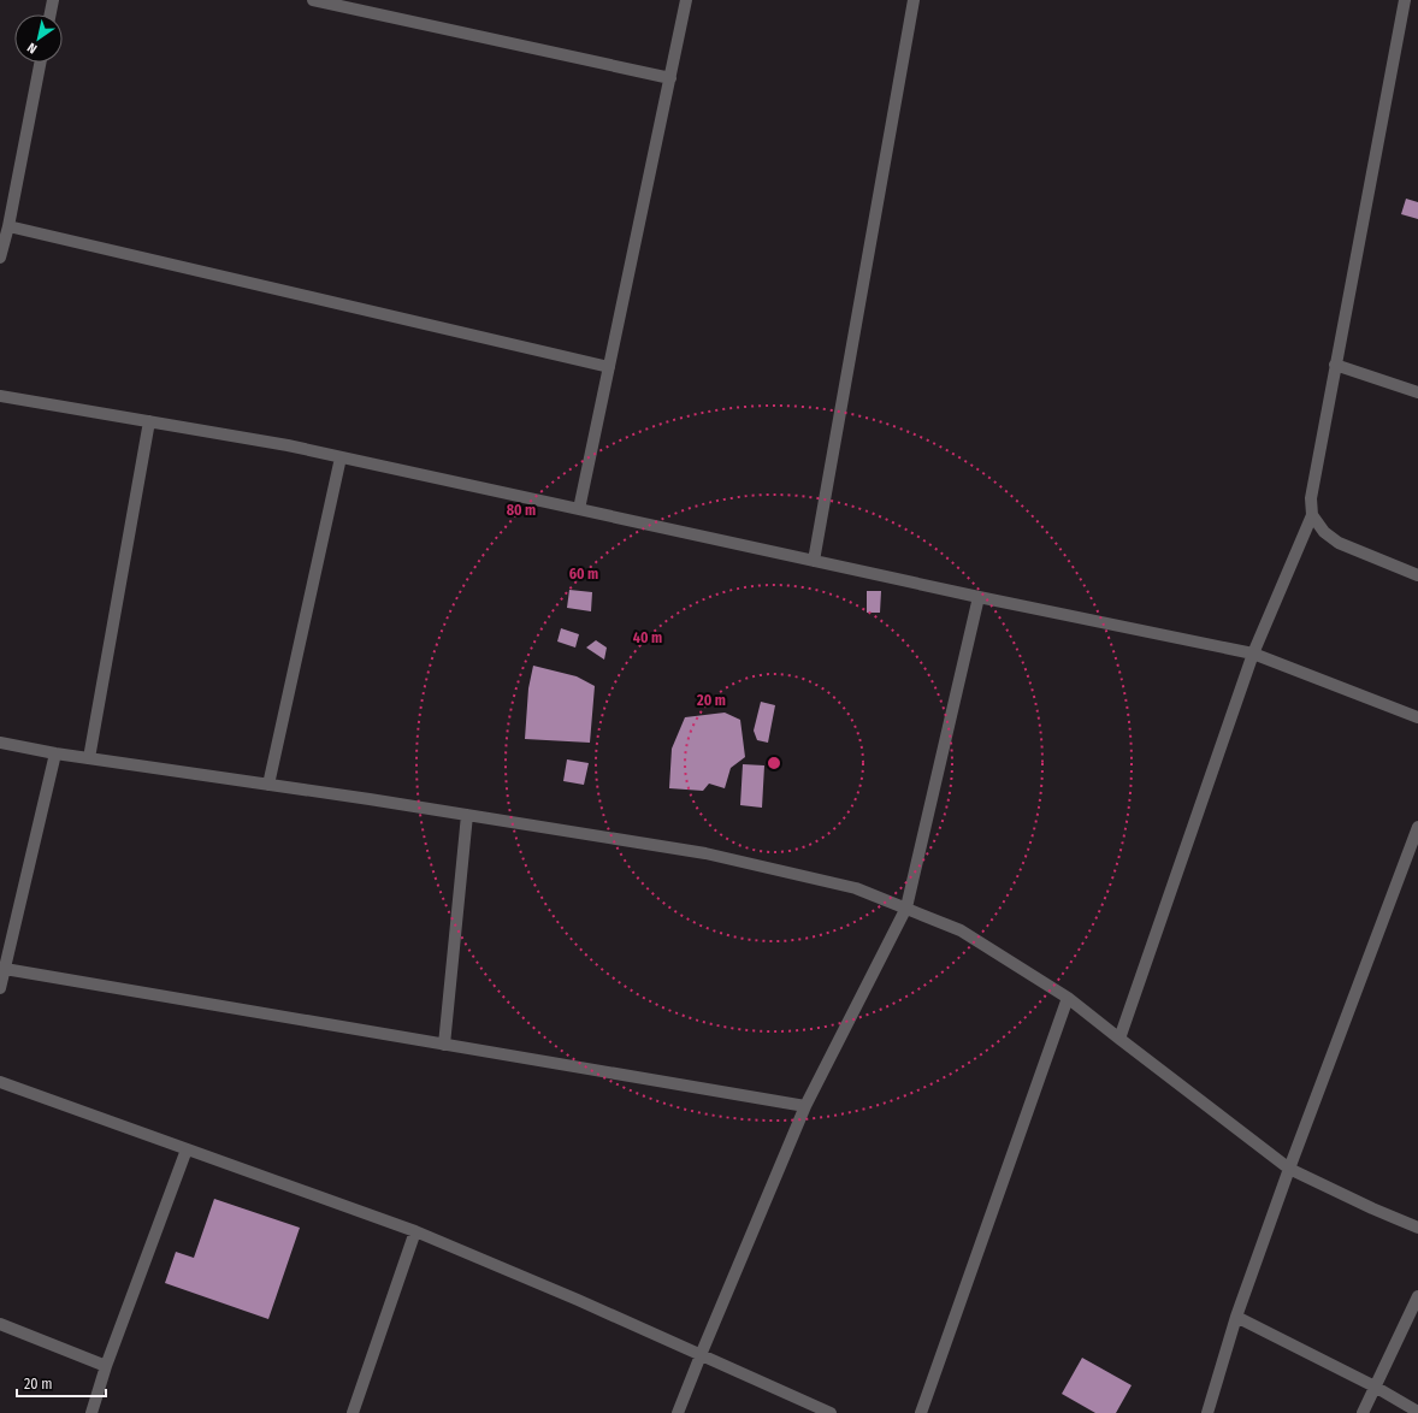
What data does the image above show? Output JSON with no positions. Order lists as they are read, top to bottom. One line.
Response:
{"scale_bar":"20 m","north":"bottom left","rings":["80 m","60 m","40 m","20 m"]}
